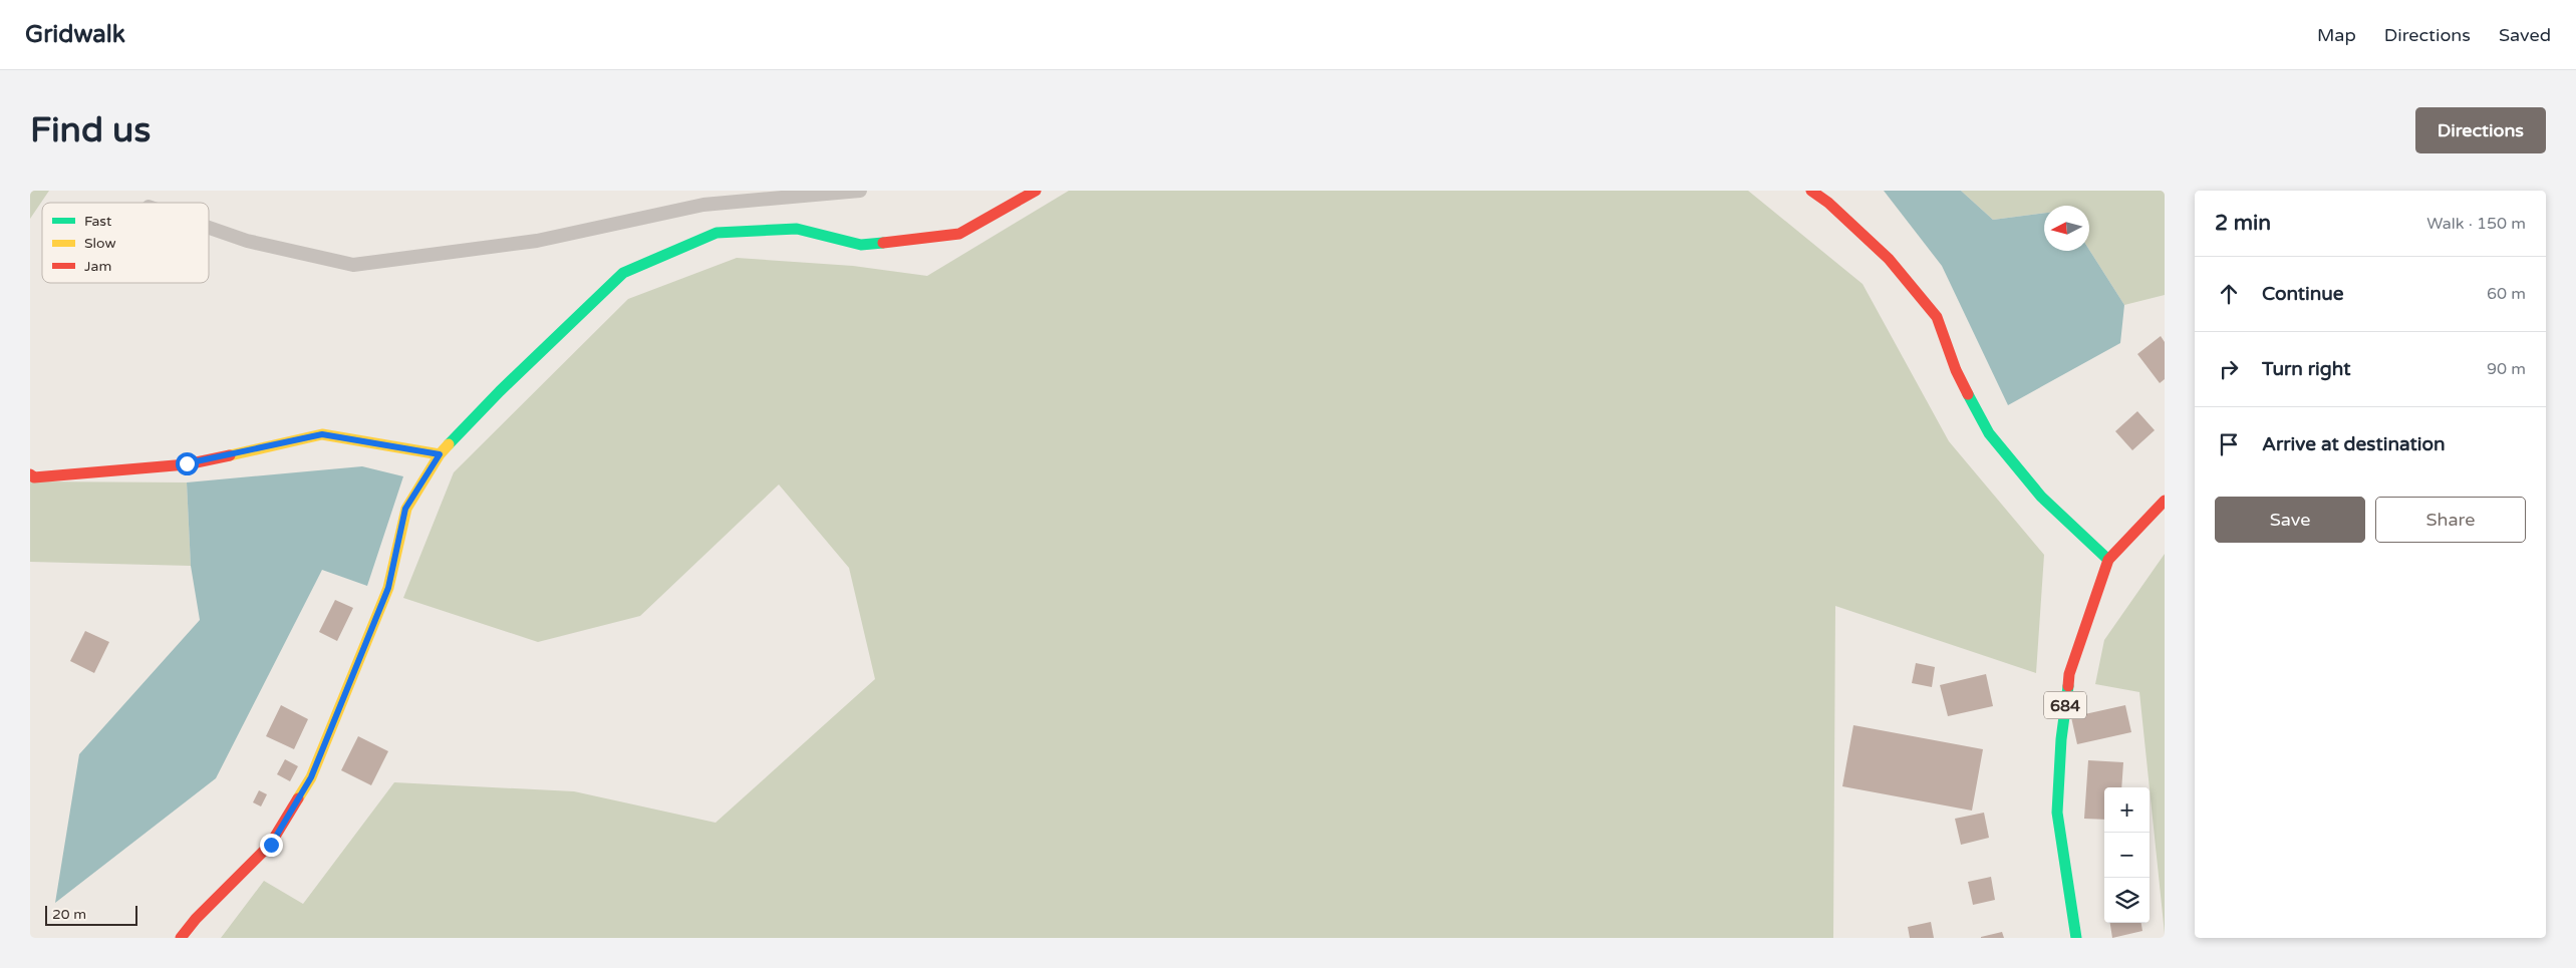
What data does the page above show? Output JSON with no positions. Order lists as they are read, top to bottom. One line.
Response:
{"streets":{"main road":["684"]},"legend":["Fast","Slow","Jam"],"scale_bar":"20 m","north":"left","page":{"header":"Gridwalk","nav":["Map","Directions","Saved"],"buttons":["Directions",["Save","Share"]],"title":"Find us","heading":["2 min","Walk · 150 m"],"list":[["Continue","60 m"],["Turn right","90 m"],"Arrive at destination"],"map_buttons":["+","−"],"scale":"20 m"}}
